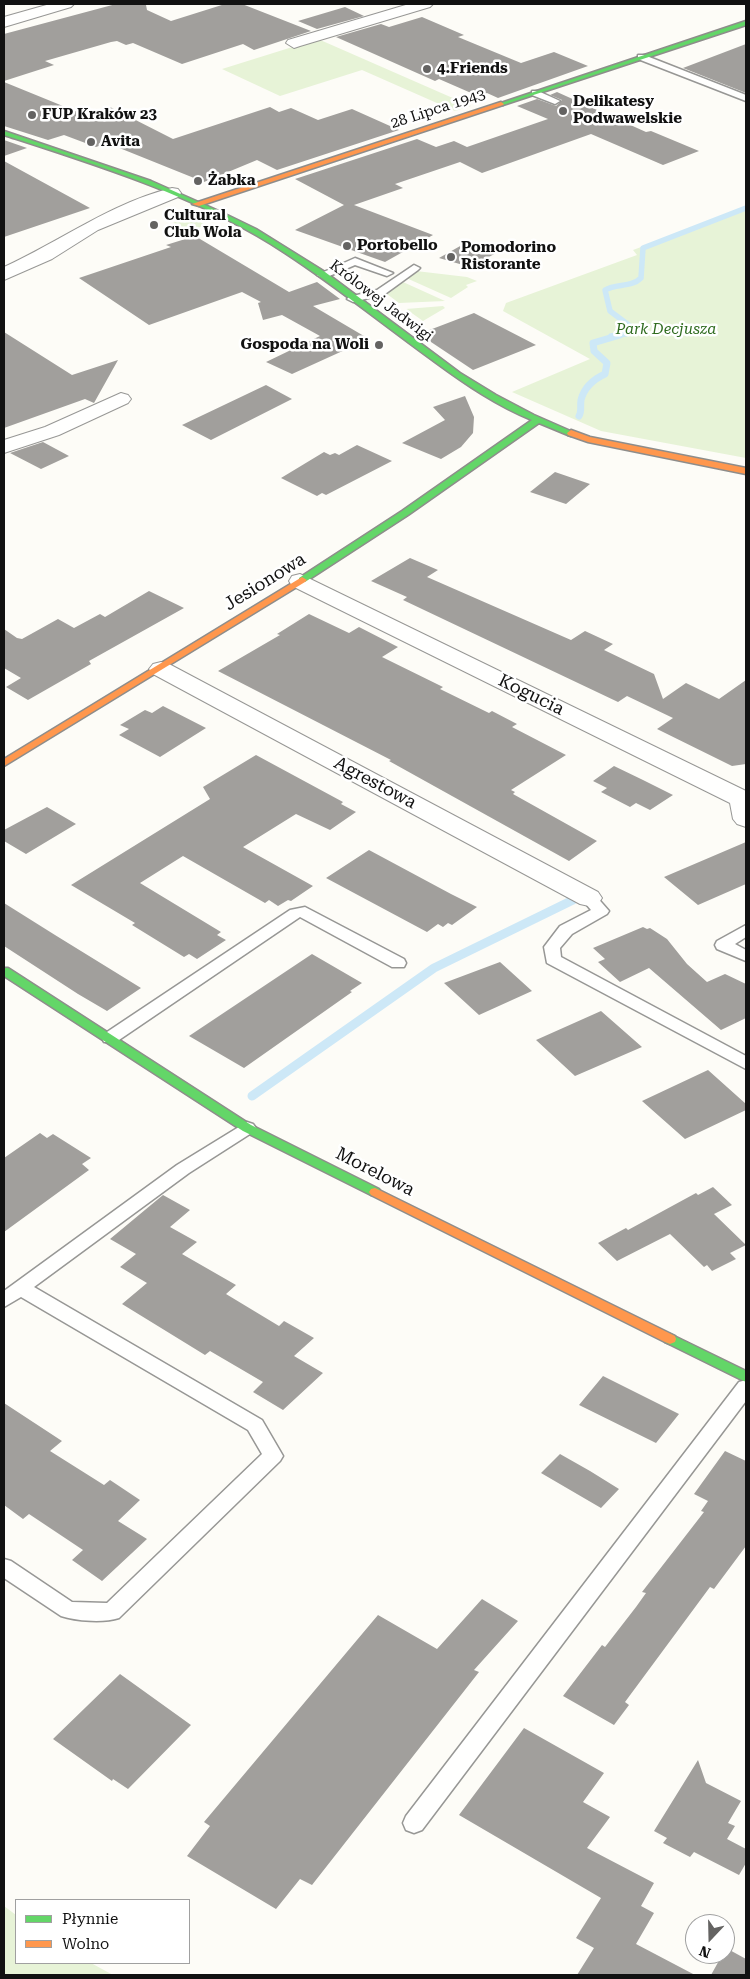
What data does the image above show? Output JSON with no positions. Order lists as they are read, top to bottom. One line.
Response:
{"streets":{"street":["28 Lipca 1943","Królowej Jadwigi","Jesionowa","Kogucia","Agrestowa","Morelowa"]},"crossings":[["28 Lipca 1943","Królowej Jadwigi"],["Królowej Jadwigi","Jesionowa"],["Jesionowa","Kogucia"],["Jesionowa","Agrestowa"]],"parks":["Park Decjusza"],"places":["4.Friends","Delikatesy Podwawelskie","FUP Kraków 23","Avita","Żabka","Cultural Club Wola","Portobello","Pomodorino Ristorante","Gospoda na Woli"],"legend":["Płynnie","Wolno"],"north":"bottom"}
